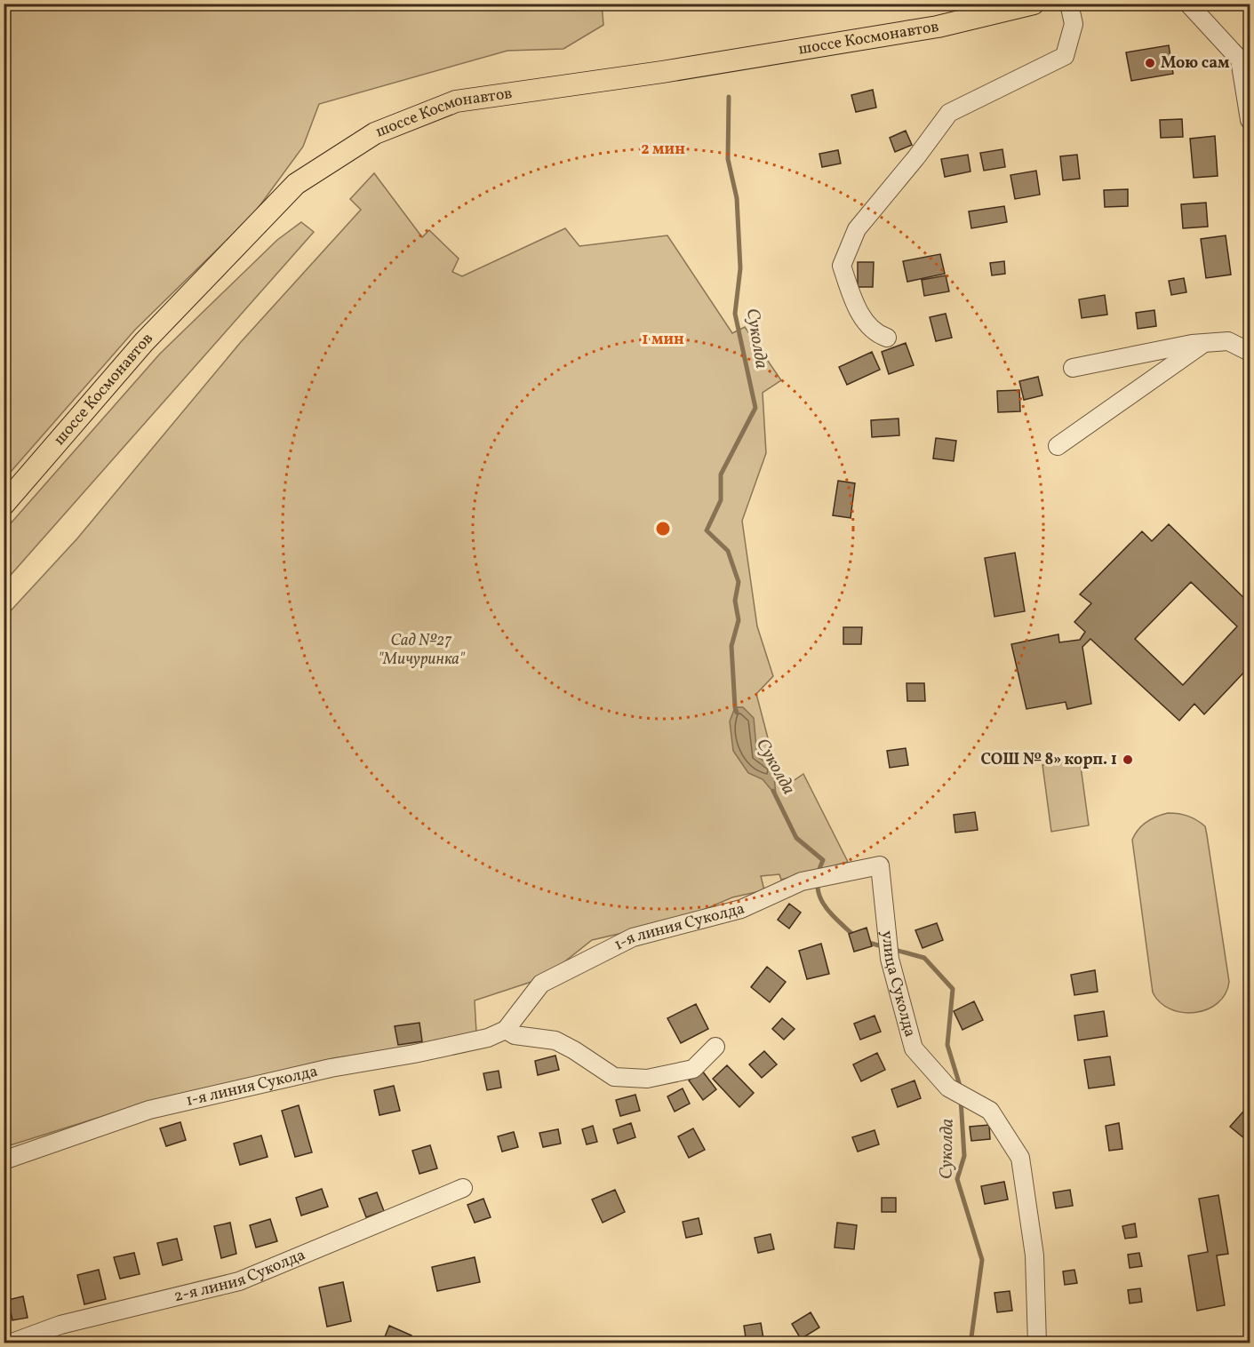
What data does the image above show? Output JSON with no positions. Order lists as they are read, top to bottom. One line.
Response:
{"streets":{"main road":["шоссе Космонавтов"],"street":["1-я линия Суколда","улица Суколда","2-я линия Суколда"]},"crossings":[["1-я линия Суколда","улица Суколда"]],"water":["Суколда"],"parks":["Сад №27 \"Мичуринка\""],"places":["Мою сам","СОШ № 8» корп. 1"],"rings":["2 мин","1 мин"]}
